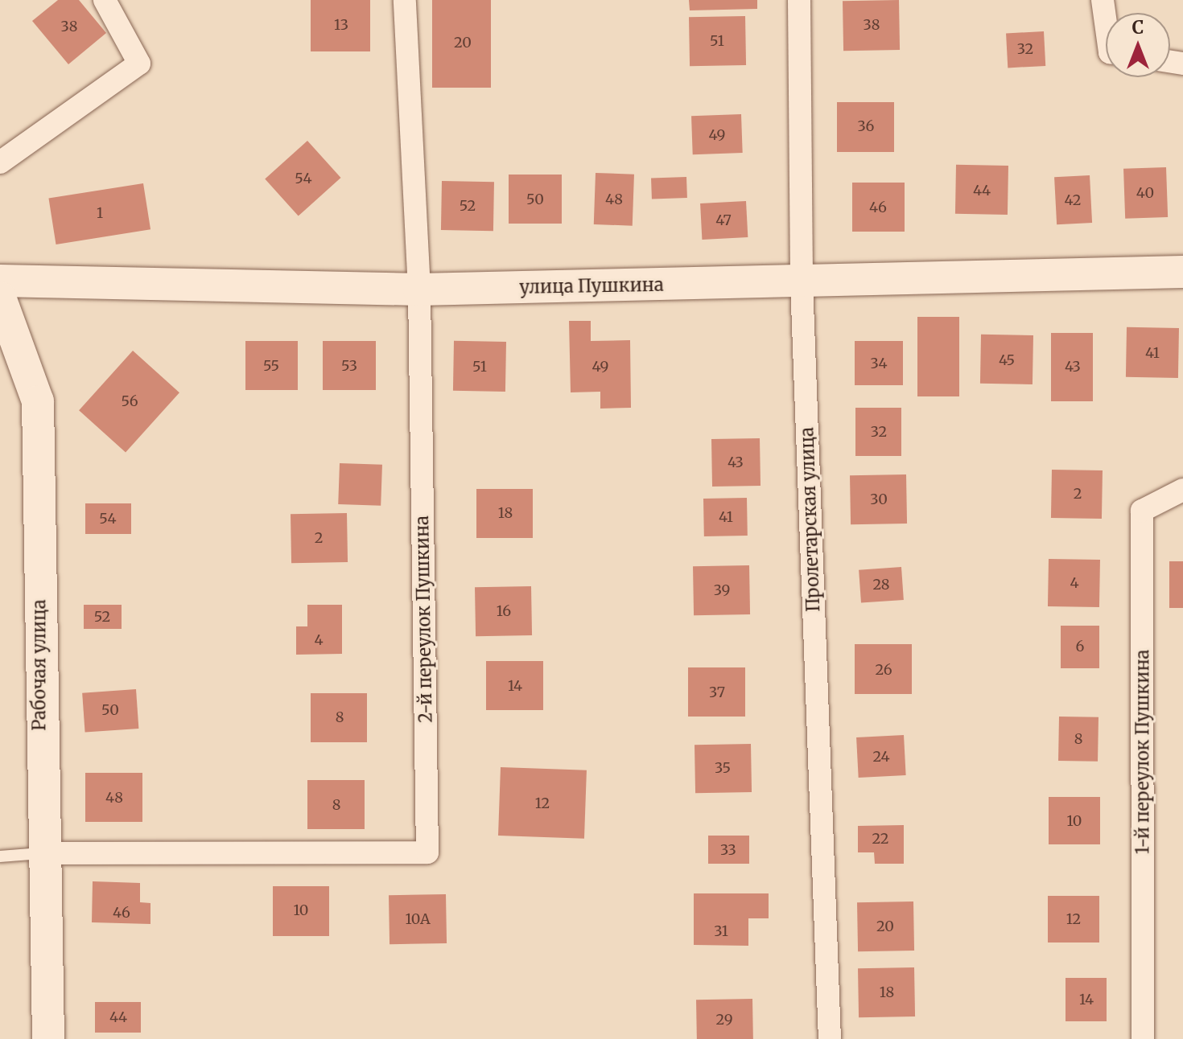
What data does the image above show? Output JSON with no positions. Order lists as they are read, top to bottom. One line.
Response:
{"streets":{"street":["улица Пушкина","Пролетарская улица","2-й переулок Пушкина","Рабочая улица","1-й переулок Пушкина"]},"crossings":[["улица Пушкина","Пролетарская улица"],["улица Пушкина","2-й переулок Пушкина"],["2-й переулок Пушкина","Рабочая улица"]],"house_numbers":["13","38","38","51","20","32","36","49","54","44","40","50","48","42","52","46","1","47","41","45","34","55","53","51","49","43","56","32","43","2","30","18","41","54","2","4","28","39","16","52","4","6","26","14","37","50","8","8","24","35","48","12","8","10","22","33","10","46","10А","12","20","31","18","14","44","29"],"north":"top"}
